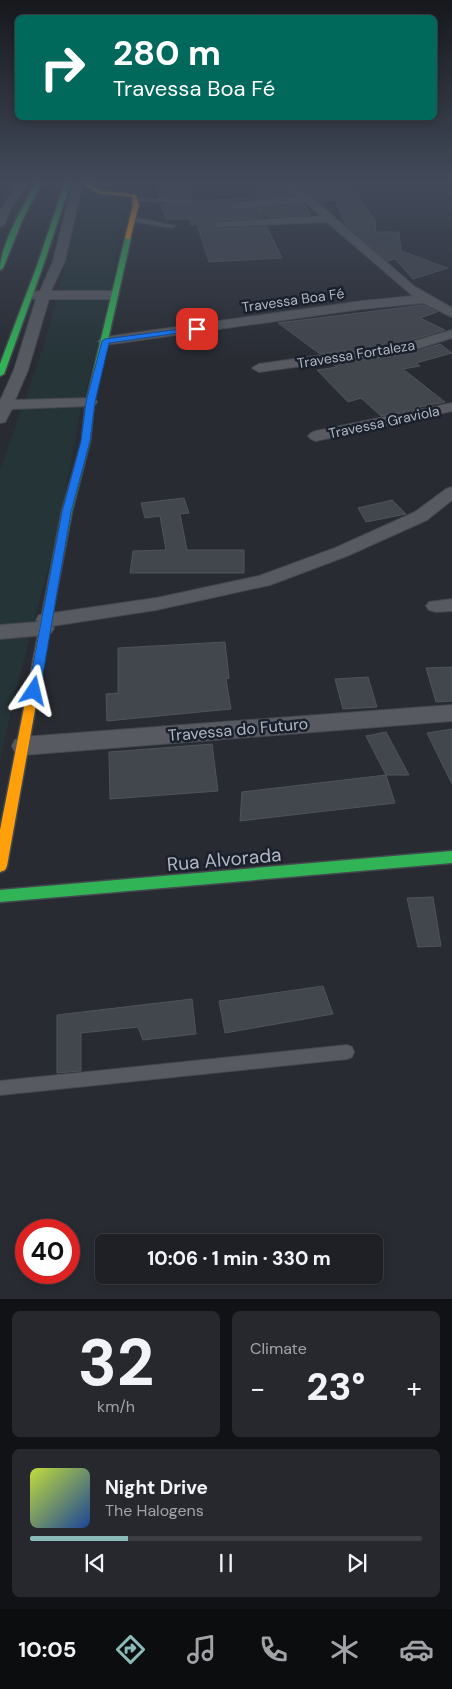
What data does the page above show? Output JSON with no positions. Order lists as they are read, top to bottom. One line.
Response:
{"streets":{"street":["Travessa Boa Fé","Travessa Fortaleza","Travessa Graviola","Travessa do Futuro","Rua Alvorada"]},"page":{"turn":["280 m","Travessa Boa Fé"],"limit":"40","trip":"10:06 · 1 min · 330 m","tile":[["32","km/h"],"Climate"],"heat":["−","23°","+"],"song":["Night Drive","The Halogens"],"tabs":"10:05"}}
